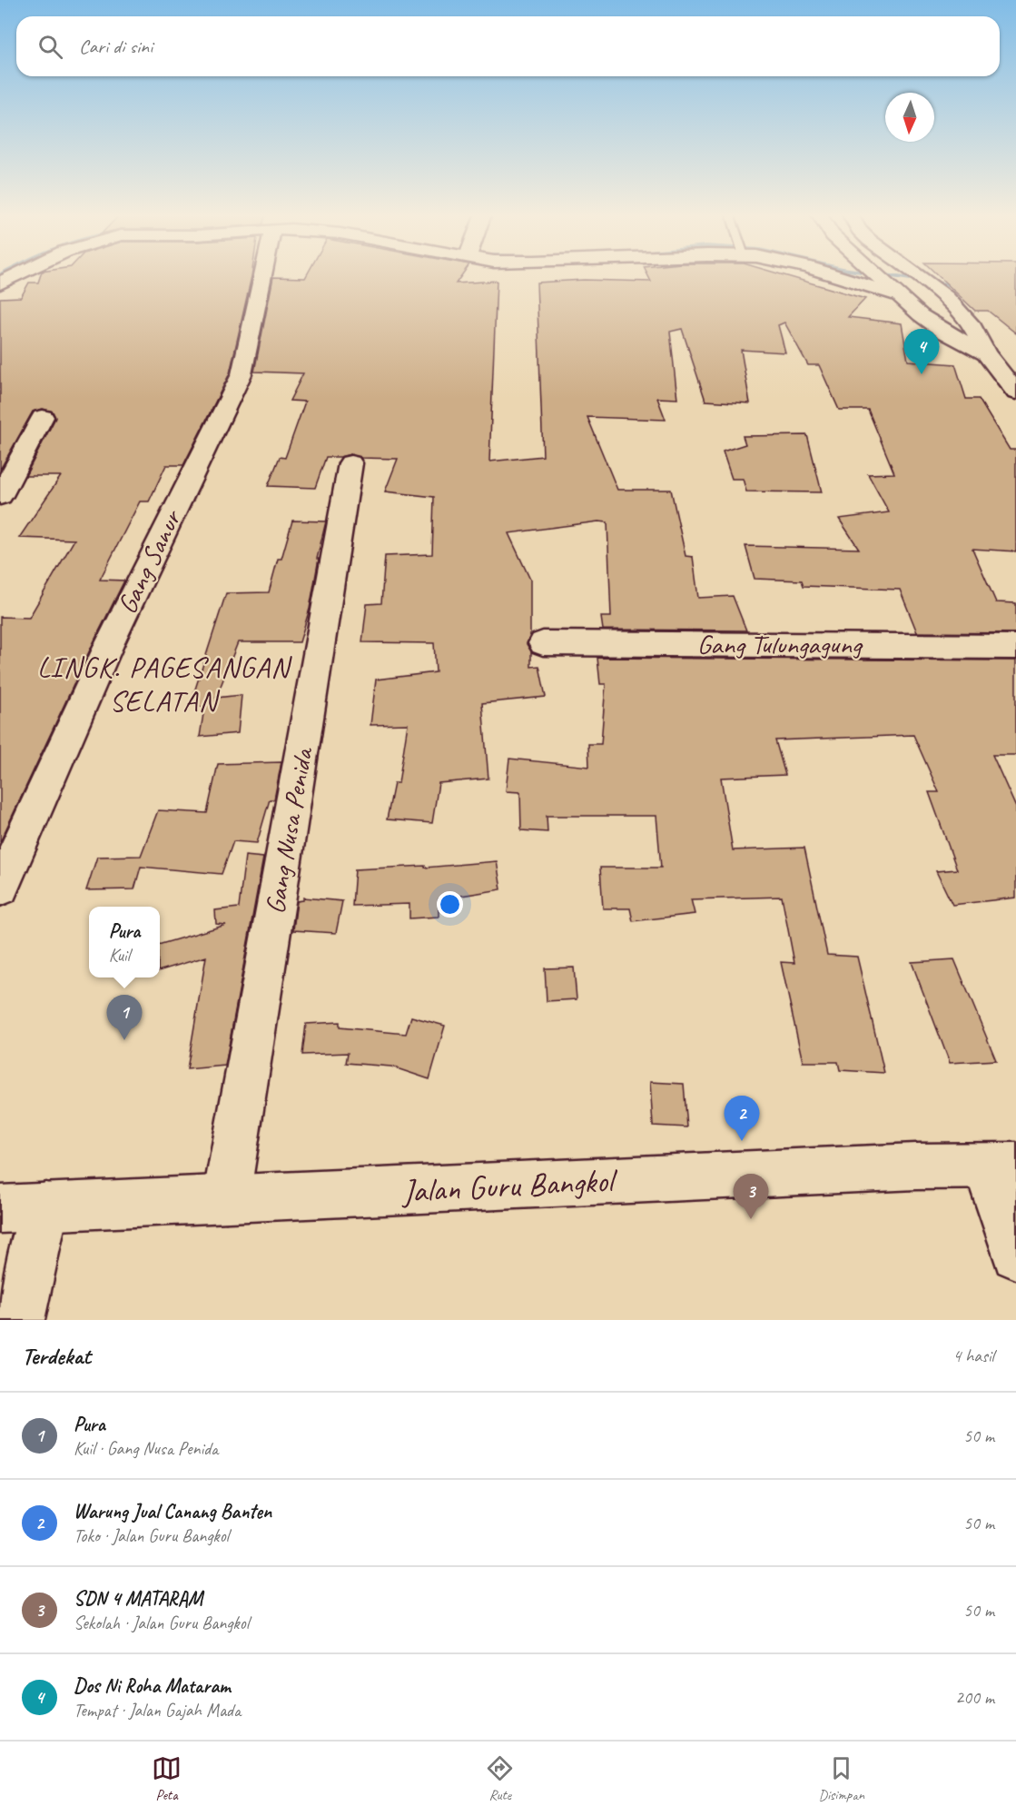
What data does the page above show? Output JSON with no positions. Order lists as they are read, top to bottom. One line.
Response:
{"streets":{"street":["Gang Sanur","Gang Tulungagung","Gang Nusa Penida","Jalan Guru Bangkol"]},"crossings":[["Gang Nusa Penida","Jalan Guru Bangkol"]],"districts":["LINGK. PAGESANGAN SELATAN"],"north":"bottom","page":{"search":"Cari di sini","pins":["4","1","2","3"],"popup":["Pura","Kuil"],"heading":["Terdekat","4 hasil"],"list":[{"mark":"1","name":"Pura","note":"Kuil · Gang Nusa Penida","value":"50 m"},{"mark":"2","name":"Warung Jual Canang Banten","note":"Toko · Jalan Guru Bangkol","value":"50 m"},{"mark":"3","name":"SDN 4 MATARAM","note":"Sekolah · Jalan Guru Bangkol","value":"50 m"},{"mark":"4","name":"Dos Ni Roha Mataram","note":"Tempat · Jalan Gajah Mada","value":"200 m"}],"nav":["Peta","Rute","Disimpan"]}}
